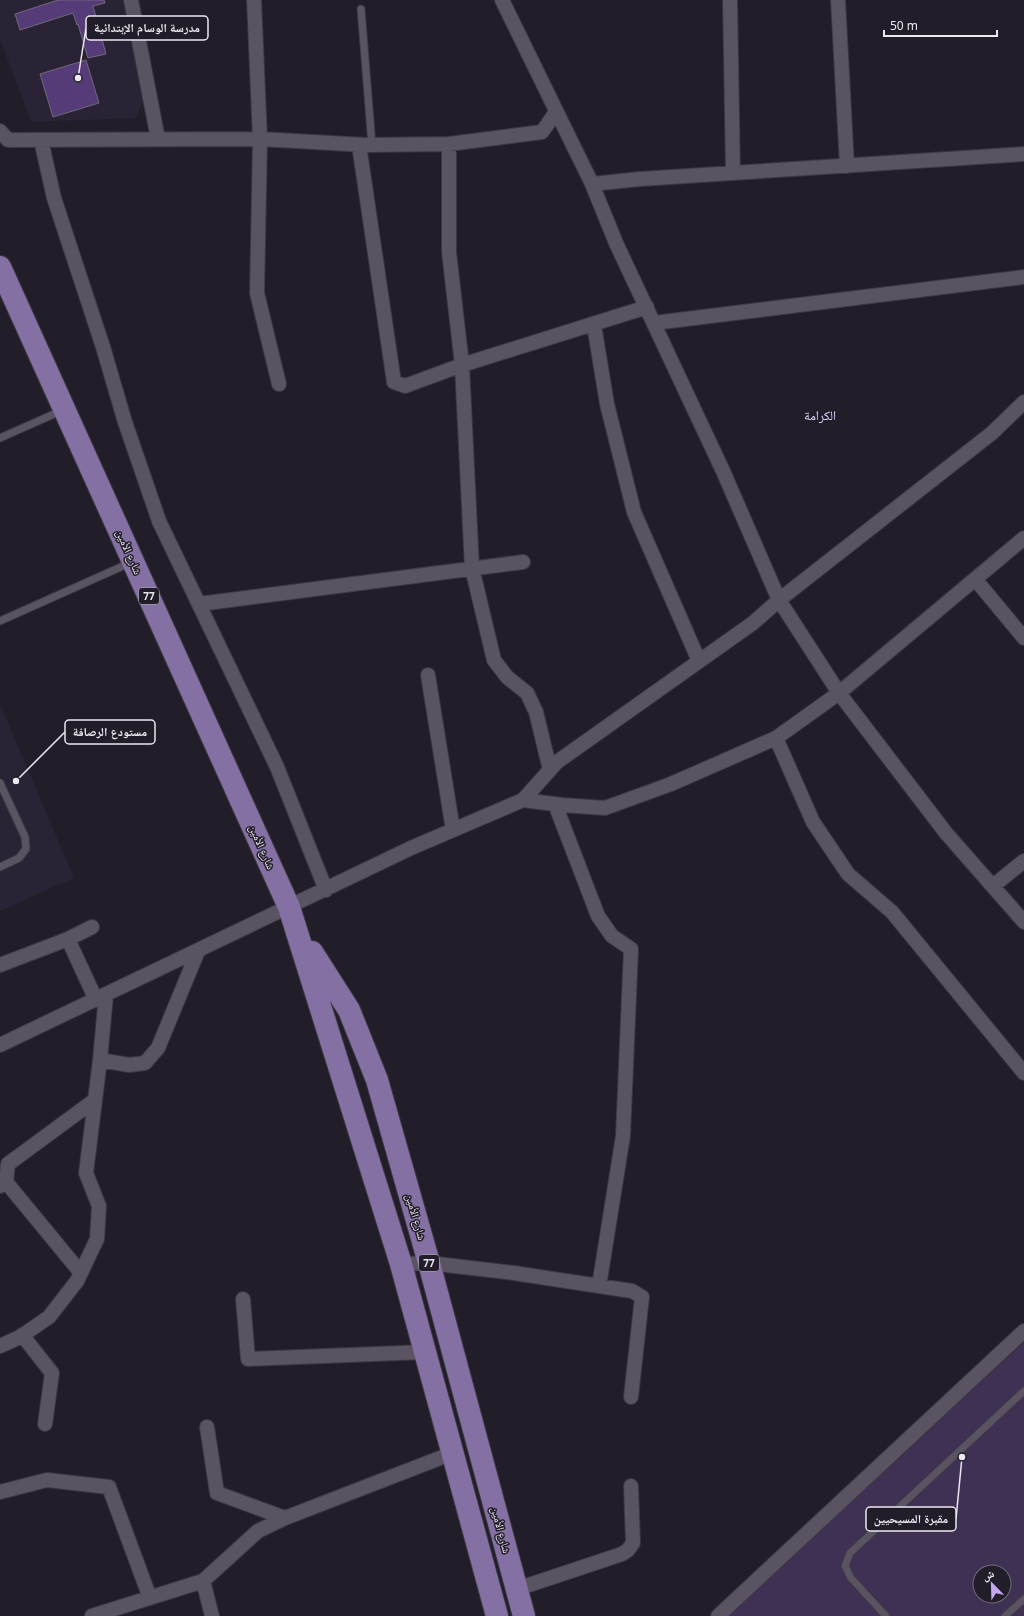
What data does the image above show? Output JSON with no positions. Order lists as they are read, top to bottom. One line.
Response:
{"streets":{"main road":["شارع الأمين","77"]},"districts":["الكرامة"],"places":["مدرسة الوسام الإبتدائية","مستودع الرصافة","مقبرة المسيحيين"],"scale_bar":"50 m","north":"top left"}
